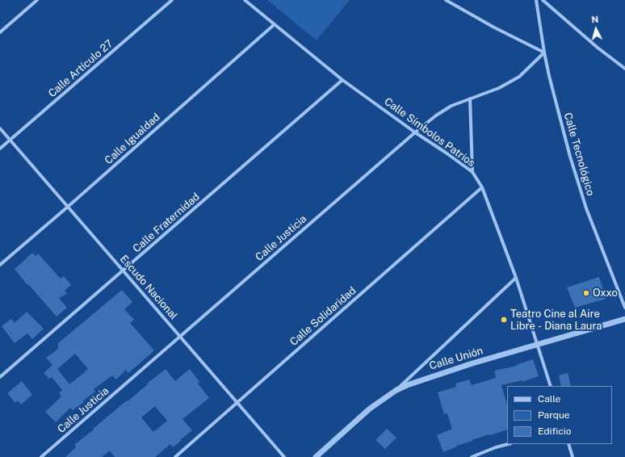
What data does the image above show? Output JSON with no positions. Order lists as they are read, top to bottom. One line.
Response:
{"streets":{"street":["Calle Artículo 27","Calle Símbolos Patrios","Calle Igualdad","Calle Tecnológico","Calle Fraternidad","Calle Justicia","Escudo Nacional","Calle Solidaridad","Calle Unión"]},"crossings":[["Calle Artículo 27","Escudo Nacional"],["Calle Símbolos Patrios","Calle Igualdad"],["Calle Símbolos Patrios","Calle Fraternidad"],["Calle Símbolos Patrios","Calle Justicia"],["Calle Símbolos Patrios","Calle Solidaridad"],["Calle Símbolos Patrios","Calle Unión"],["Calle Igualdad","Escudo Nacional"],["Calle Tecnológico","Calle Justicia"],["Calle Fraternidad","Escudo Nacional"],["Calle Justicia","Escudo Nacional"],["Escudo Nacional","Calle Solidaridad"]],"places":["Oxxo","Teatro Cine al Aire Libre - Diana Laura"],"legend":["Calle","Parque","Edificio"],"north":"top"}
